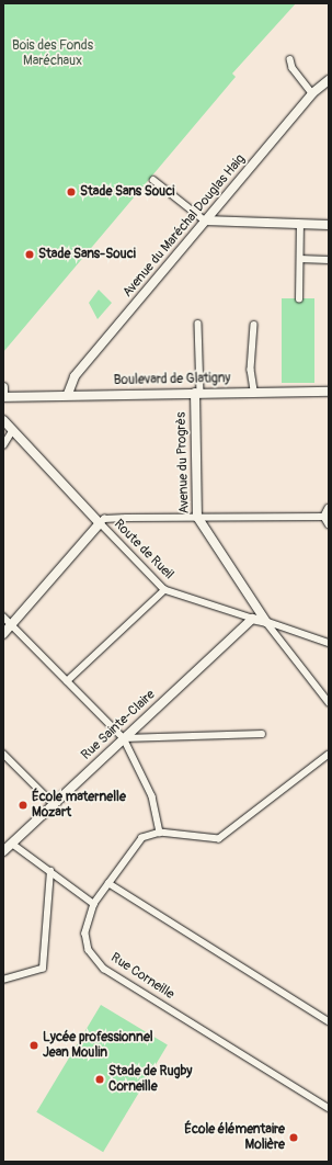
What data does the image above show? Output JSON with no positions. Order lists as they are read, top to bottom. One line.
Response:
{"streets":{"street":["Avenue du Maréchal Douglas Haig","Boulevard de Glatigny","Avenue du Progrès","Route de Rueil","Rue Sainte-Claire","Rue Corneille"]},"crossings":[["Avenue du Maréchal Douglas Haig","Boulevard de Glatigny"],["Boulevard de Glatigny","Avenue du Progrès"],["Avenue du Progrès","Route de Rueil"],["Avenue du Progrès","Rue Sainte-Claire"],["Route de Rueil","Rue Sainte-Claire"]],"parks":["Bois des Fonds Maréchaux"],"places":["Stade Sans Souci","Stade Sans-Souci","École maternelle Mozart","Lycée professionnel Jean Moulin","Stade de Rugby Corneille","École élémentaire Molière"]}
